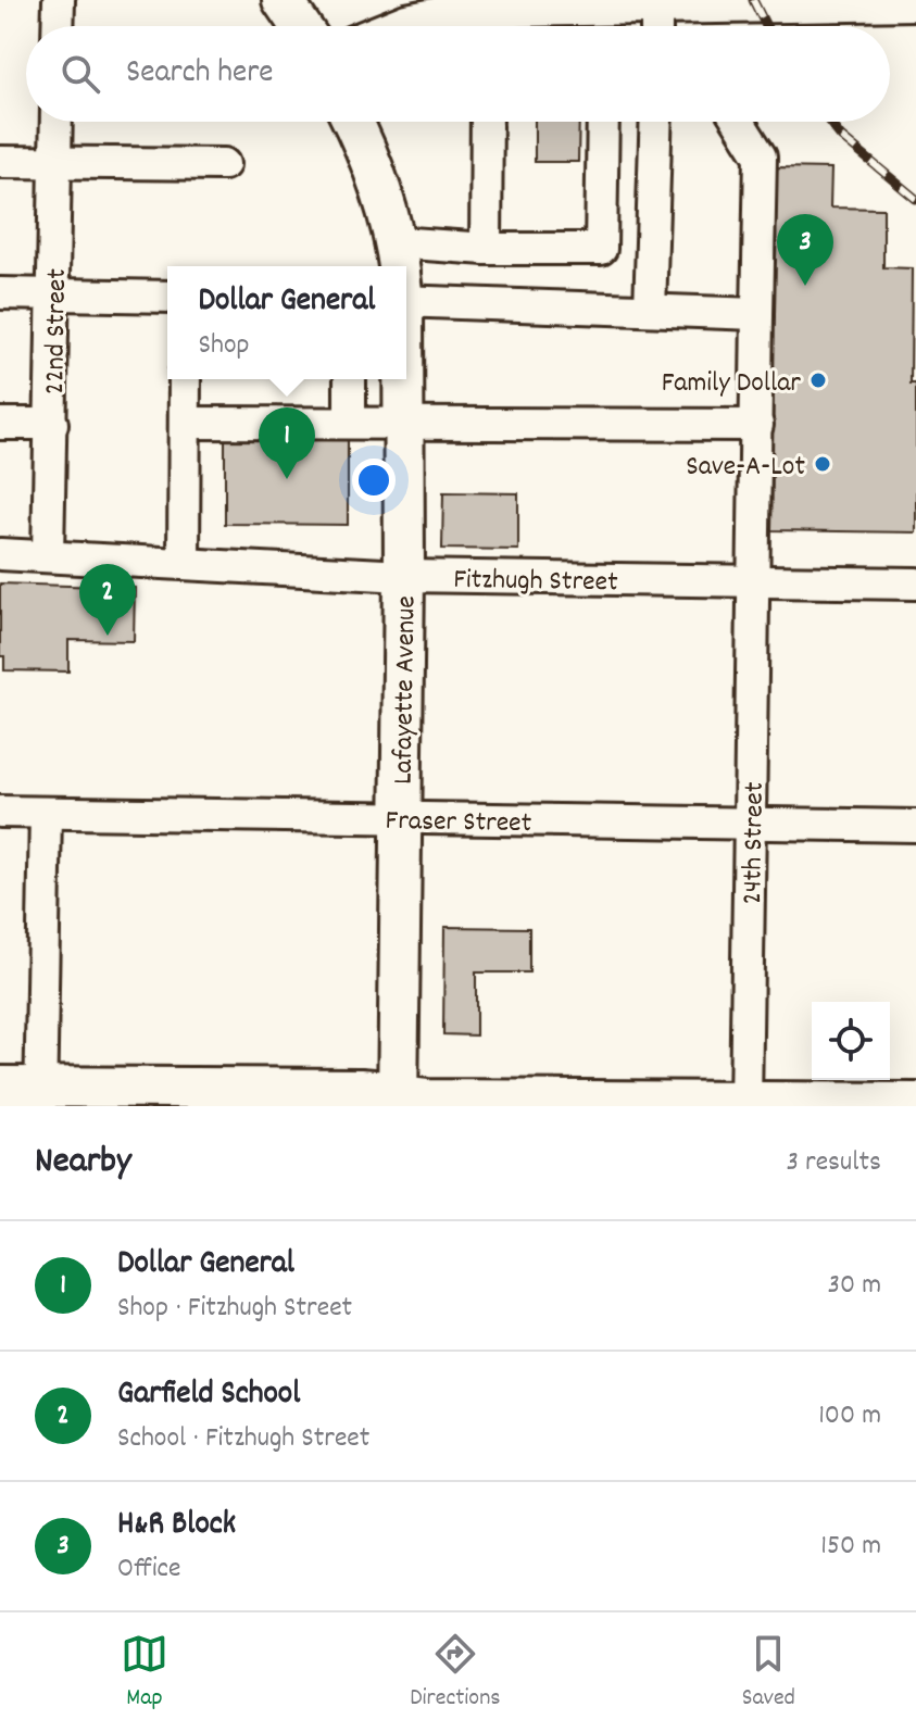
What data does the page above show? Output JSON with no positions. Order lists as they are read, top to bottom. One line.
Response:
{"streets":{"main road":["Lafayette Avenue"],"street":["22nd Street","Fitzhugh Street","Fraser Street","24th Street"]},"crossings":[["22nd Street","Fitzhugh Street"],["Fitzhugh Street","Lafayette Avenue"],["Fitzhugh Street","24th Street"],["Lafayette Avenue","Fraser Street"],["Fraser Street","24th Street"]],"places":["Family Dollar","Save-A-Lot"],"page":{"search":"Search here","pins":["3","1","2"],"popup":["Dollar General","Shop"],"heading":["Nearby","3 results"],"list":[{"mark":"1","name":"Dollar General","note":"Shop · Fitzhugh Street","value":"30 m"},{"mark":"2","name":"Garfield School","note":"School · Fitzhugh Street","value":"100 m"},{"mark":"3","name":"H&R Block","note":"Office","value":"150 m"}],"nav":["Map","Directions","Saved"]}}
